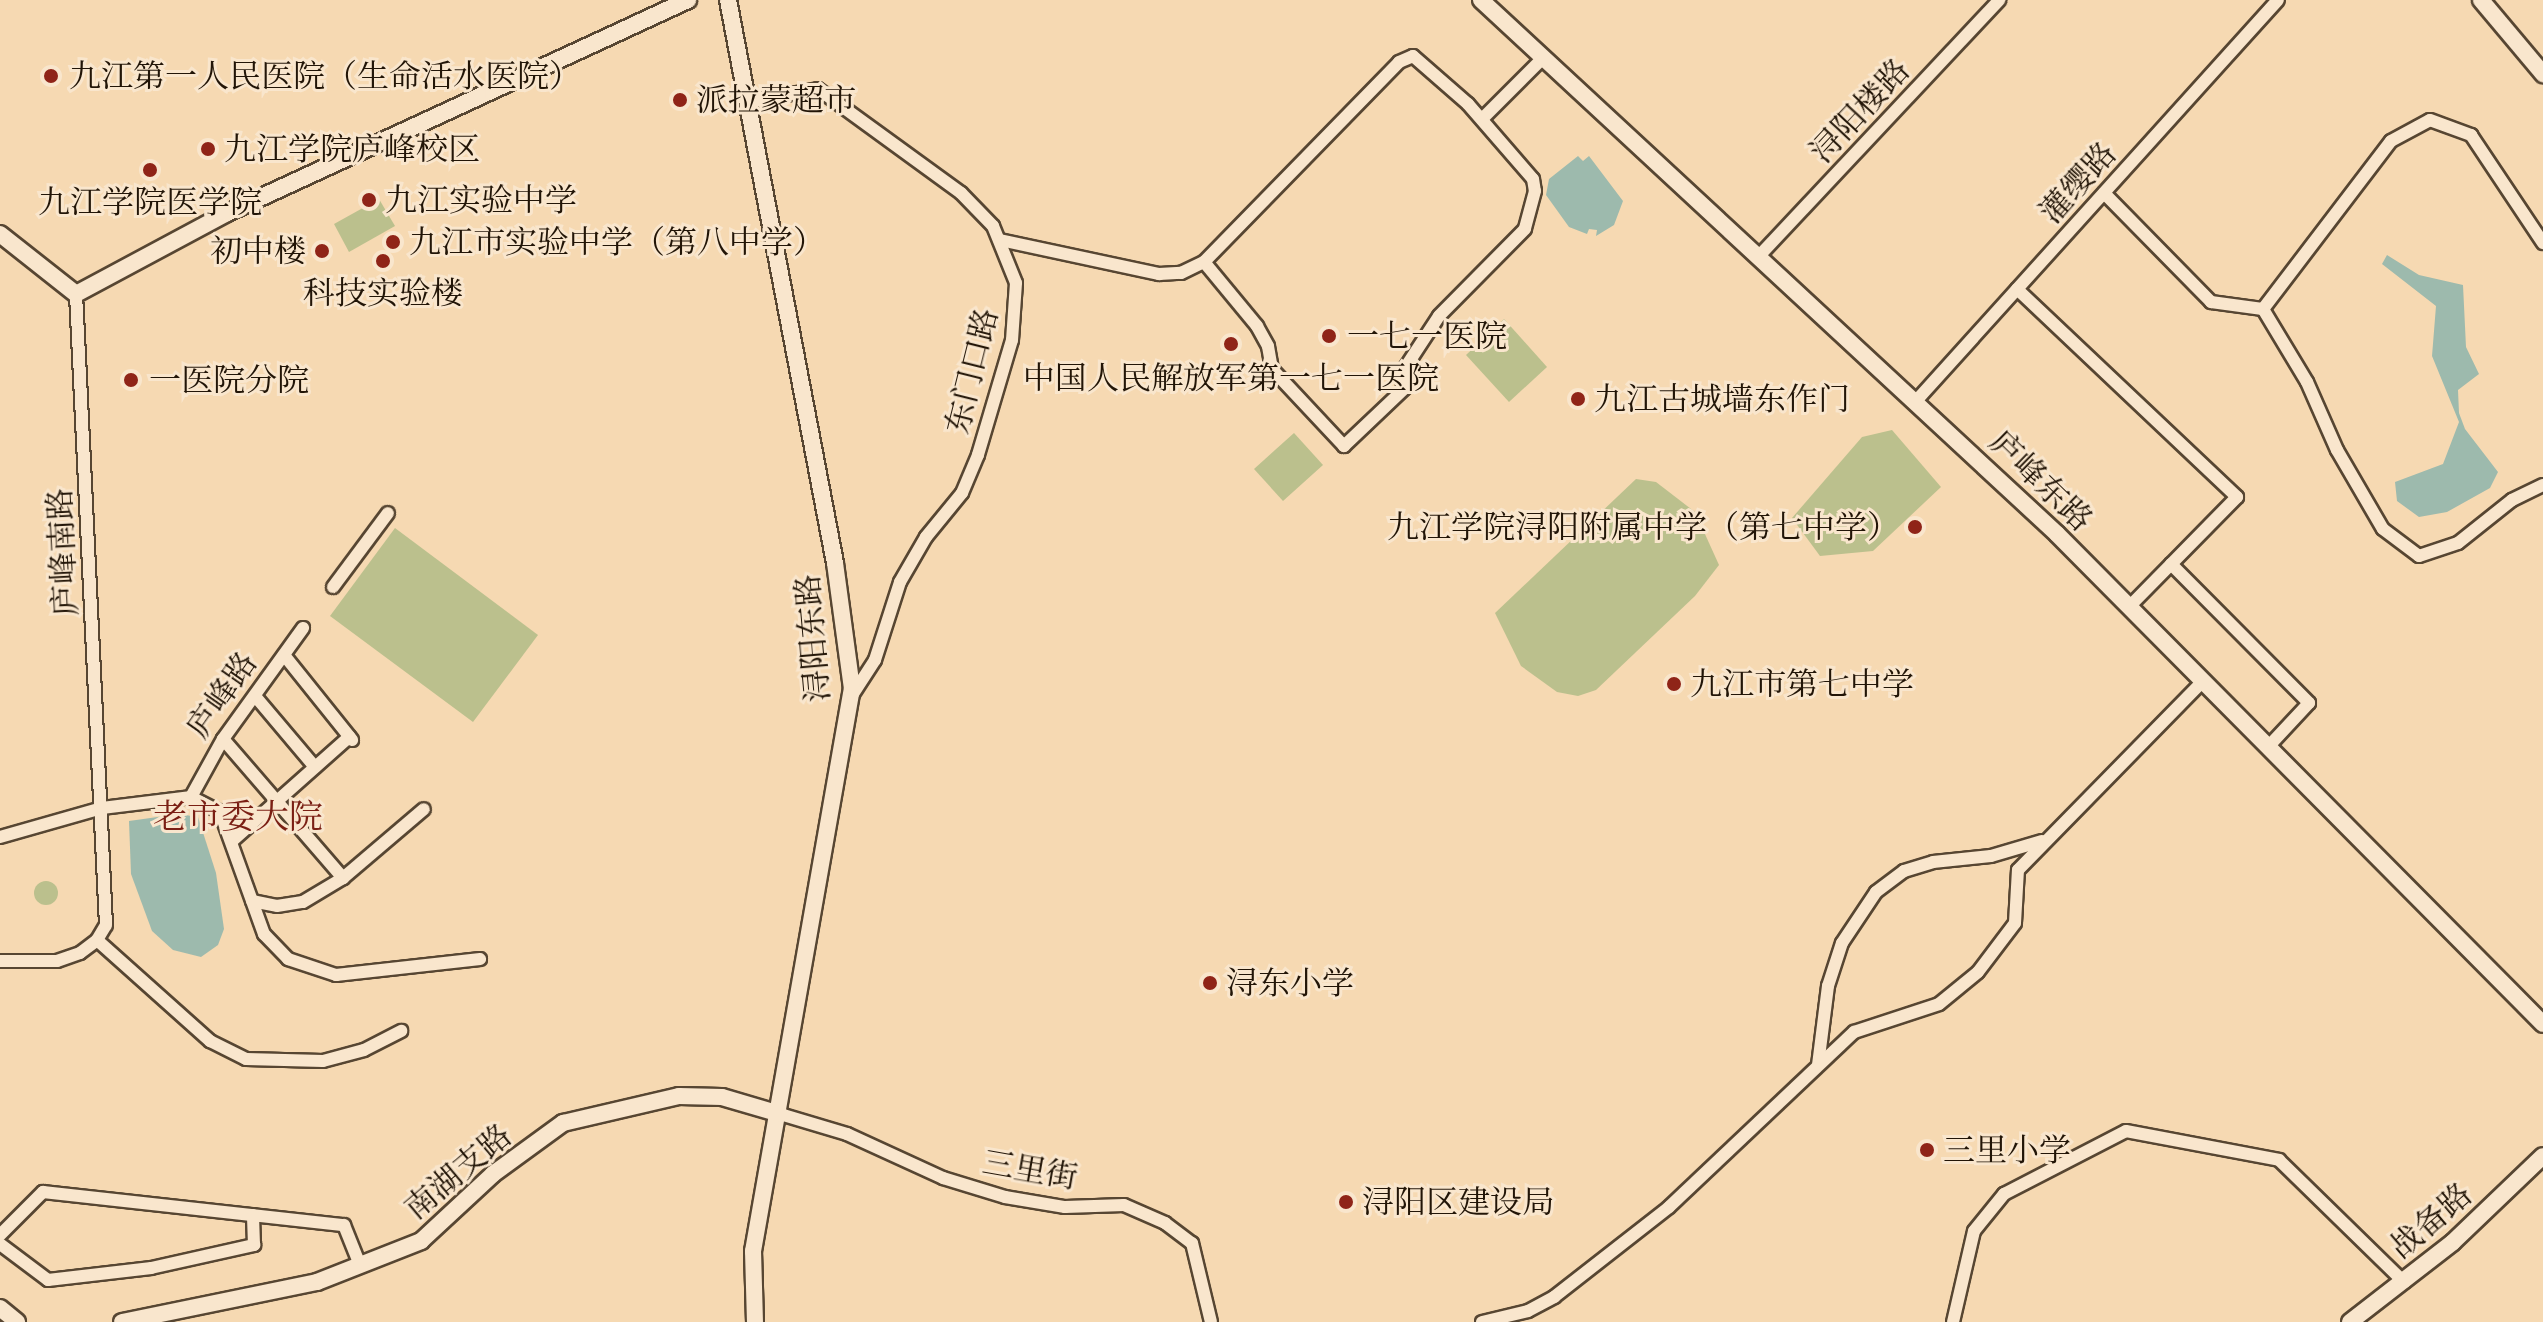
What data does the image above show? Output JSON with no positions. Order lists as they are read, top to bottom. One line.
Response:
{"streets":{"main road":["庐峰东路","浔阳东路","南湖支路","战备路"],"street":["浔阳楼路","灌缨路","东门口路","庐峰南路","庐峰路","三里街"]},"crossings":[["浔阳楼路","庐峰东路"],["灌缨路","庐峰东路"],["东门口路","浔阳东路"],["浔阳东路","三里街"],["浔阳东路","南湖支路"],["三里街","南湖支路"]],"districts":["老市委大院"],"places":["九江第一人民医院（生命活水医院）","派拉蒙超市","九江学院庐峰校区","九江学院医学院","九江实验中学","九江市实验中学（第八中学）","初中楼","科技实验楼","一七一医院","中国人民解放军第一七一医院","一医院分院","九江古城墙东作门","九江学院浔阳附属中学（第七中学）","九江市第七中学","浔东小学","三里小学","浔阳区建设局"]}
